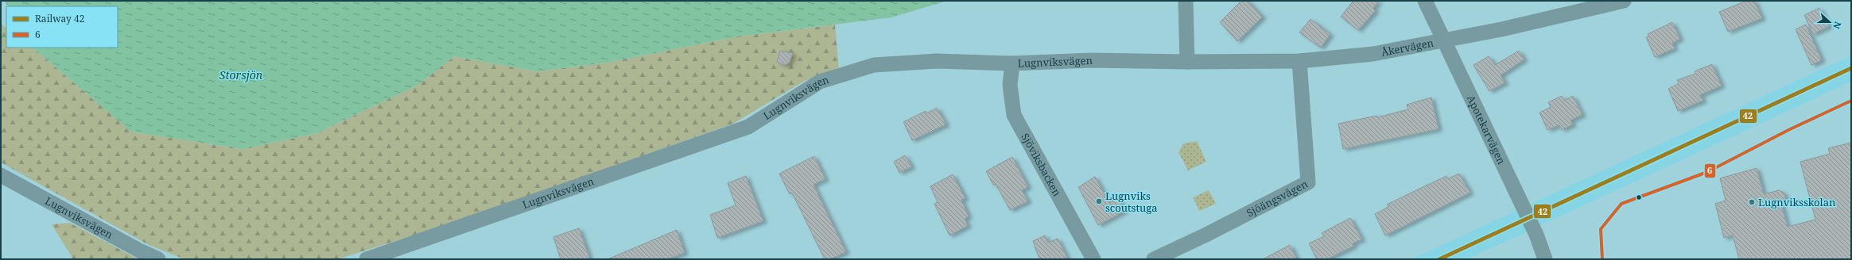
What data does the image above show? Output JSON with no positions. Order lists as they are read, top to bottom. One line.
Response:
{"streets":{"street":["Åkervägen","Lugnviksvägen","Apotekarvägen","Sjöviksbacken","Sjöängsvägen"]},"crossings":[["Åkervägen","Lugnviksvägen"],["Åkervägen","Apotekarvägen"],["Åkervägen","Sjöängsvägen"],["Lugnviksvägen","Sjöviksbacken"]],"water":["Storsjön"],"places":["Lugnviks scoutstuga","Lugnviksskolan"],"lines":["rail line 42","transit line 6"],"legend":["Railway 42","6"],"north":"right"}
